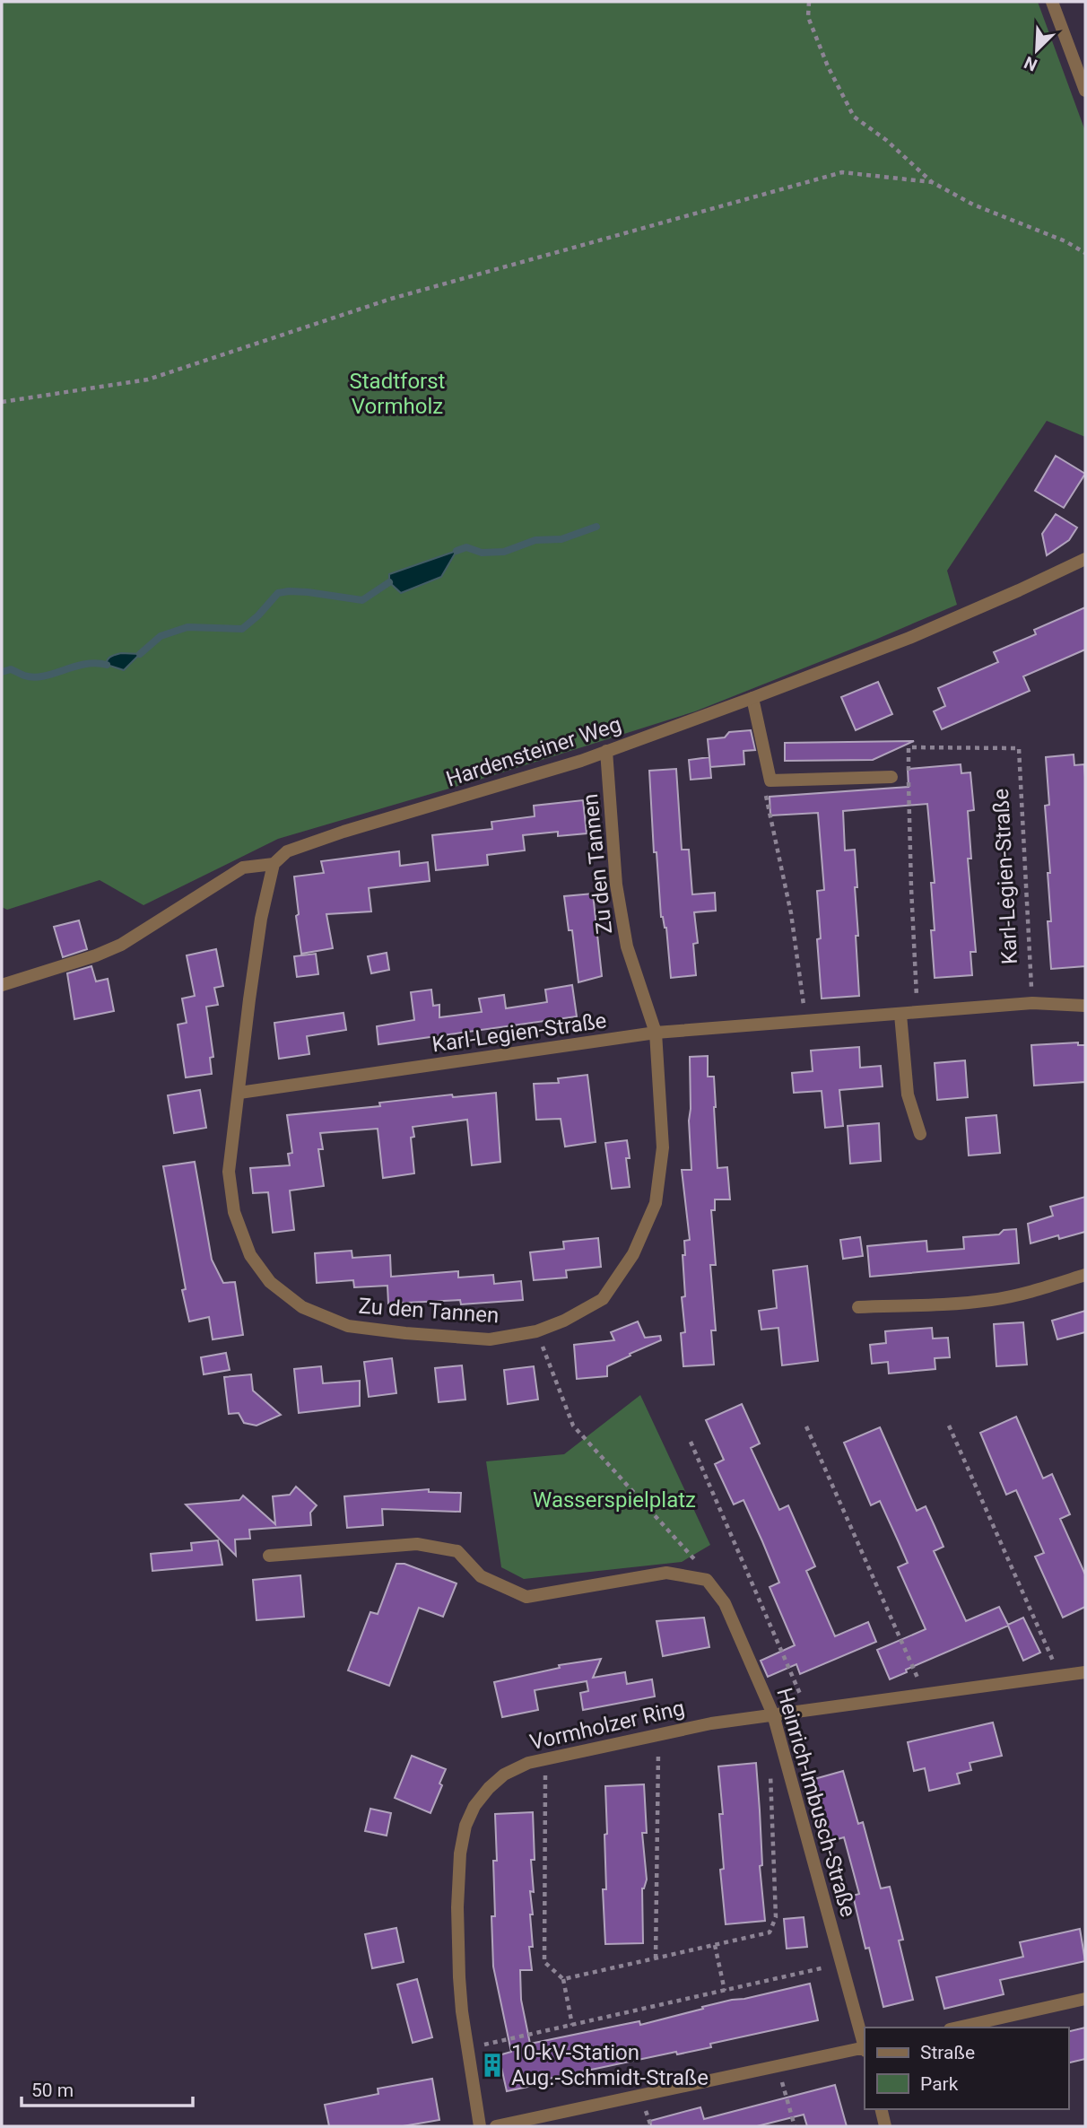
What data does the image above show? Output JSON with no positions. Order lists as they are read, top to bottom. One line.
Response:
{"streets":{"street":["Hardensteiner Weg","Zu den Tannen","Karl-Legien-Straße","Vormholzer Ring","Heinrich-Imbusch-Straße"]},"crossings":[["Hardensteiner Weg","Zu den Tannen"],["Zu den Tannen","Karl-Legien-Straße"],["Vormholzer Ring","Heinrich-Imbusch-Straße"]],"parks":["Stadtforst Vormholz","Wasserspielplatz"],"places":{"building":["10-kV-Station Aug.-Schmidt-Straße"]},"legend":["Straße","Park"],"scale_bar":"50 m","north":"bottom left"}
